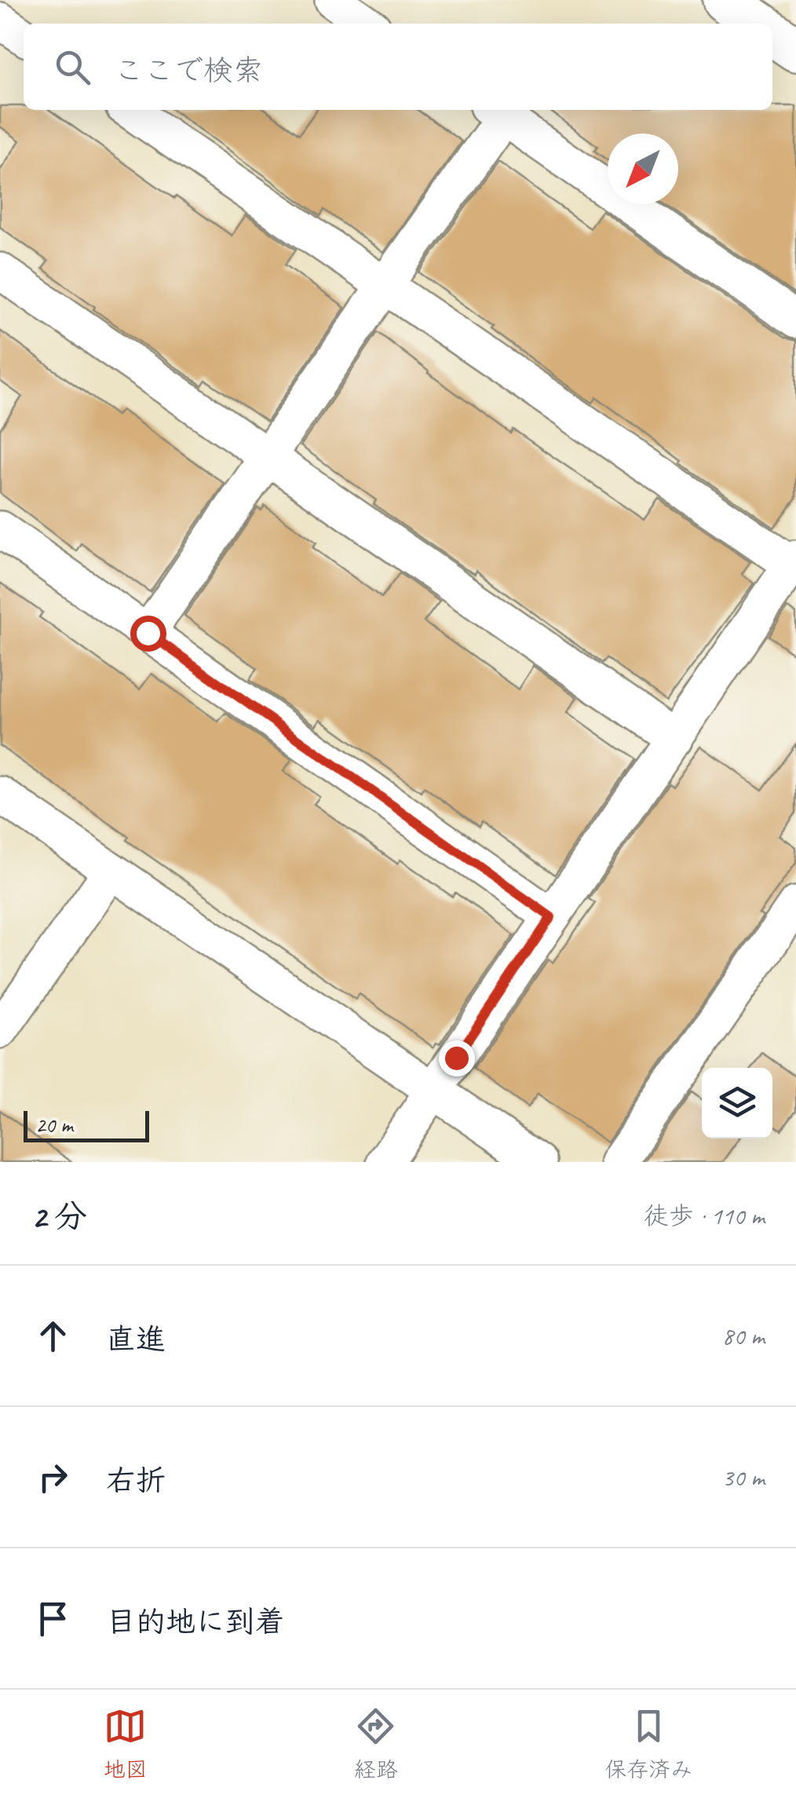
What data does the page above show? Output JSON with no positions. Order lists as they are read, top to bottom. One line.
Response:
{"scale_bar":"20 m","north":"bottom left","page":{"search":"ここで検索","scale":"20 m","heading":["2 分","徒歩 · 110 m"],"list":[["直進","80 m"],["右折","30 m"],"目的地に到着"],"nav":["地図","経路","保存済み"]}}
